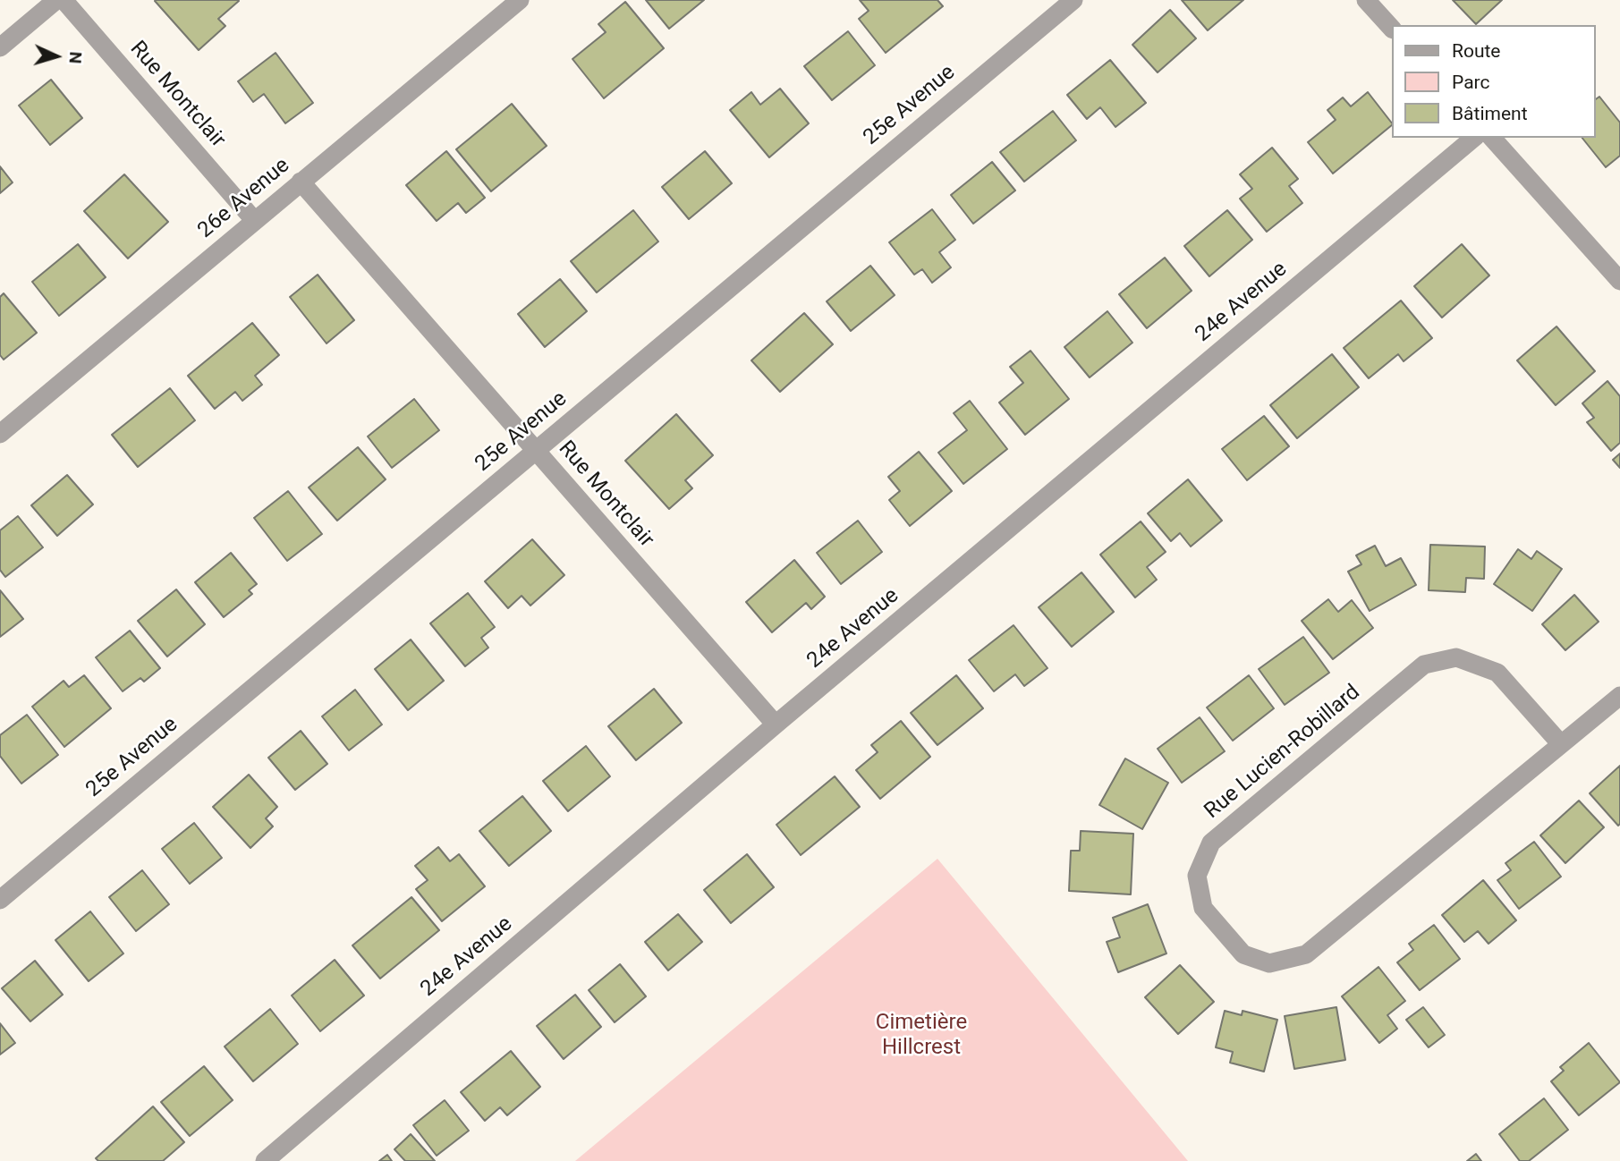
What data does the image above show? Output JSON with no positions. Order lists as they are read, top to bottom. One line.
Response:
{"streets":{"street":["Rue Montclair","25e Avenue","26e Avenue","24e Avenue","Rue Lucien-Robillard"]},"crossings":[["Rue Montclair","25e Avenue"],["Rue Montclair","26e Avenue"],["Rue Montclair","24e Avenue"]],"parks":["Cimetière Hillcrest"],"legend":["Route","Parc","Bâtiment"],"north":"right"}
